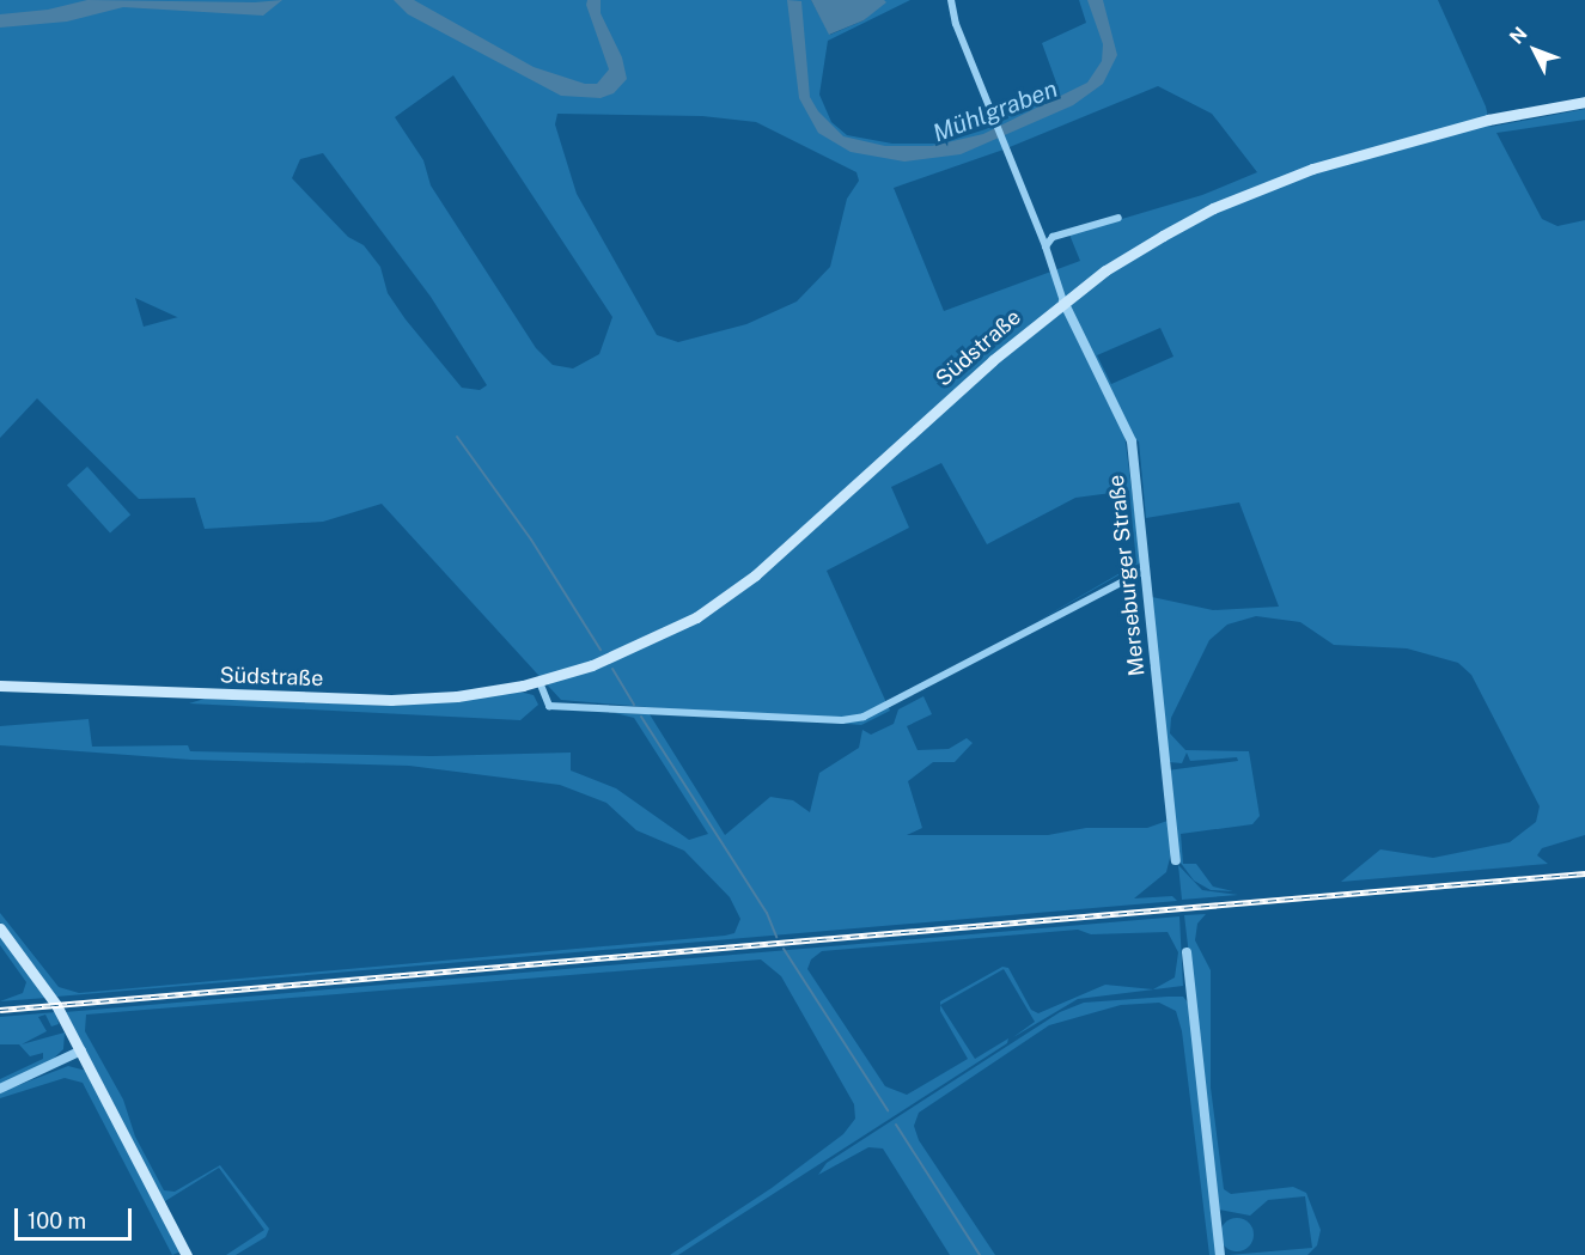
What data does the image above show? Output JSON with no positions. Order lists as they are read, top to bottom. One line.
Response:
{"streets":{"main road":["Südstraße"],"street":["Merseburger Straße"]},"crossings":[["Südstraße","Merseburger Straße"]],"water":["Mühlgraben"],"scale_bar":"100 m","north":"top left"}
